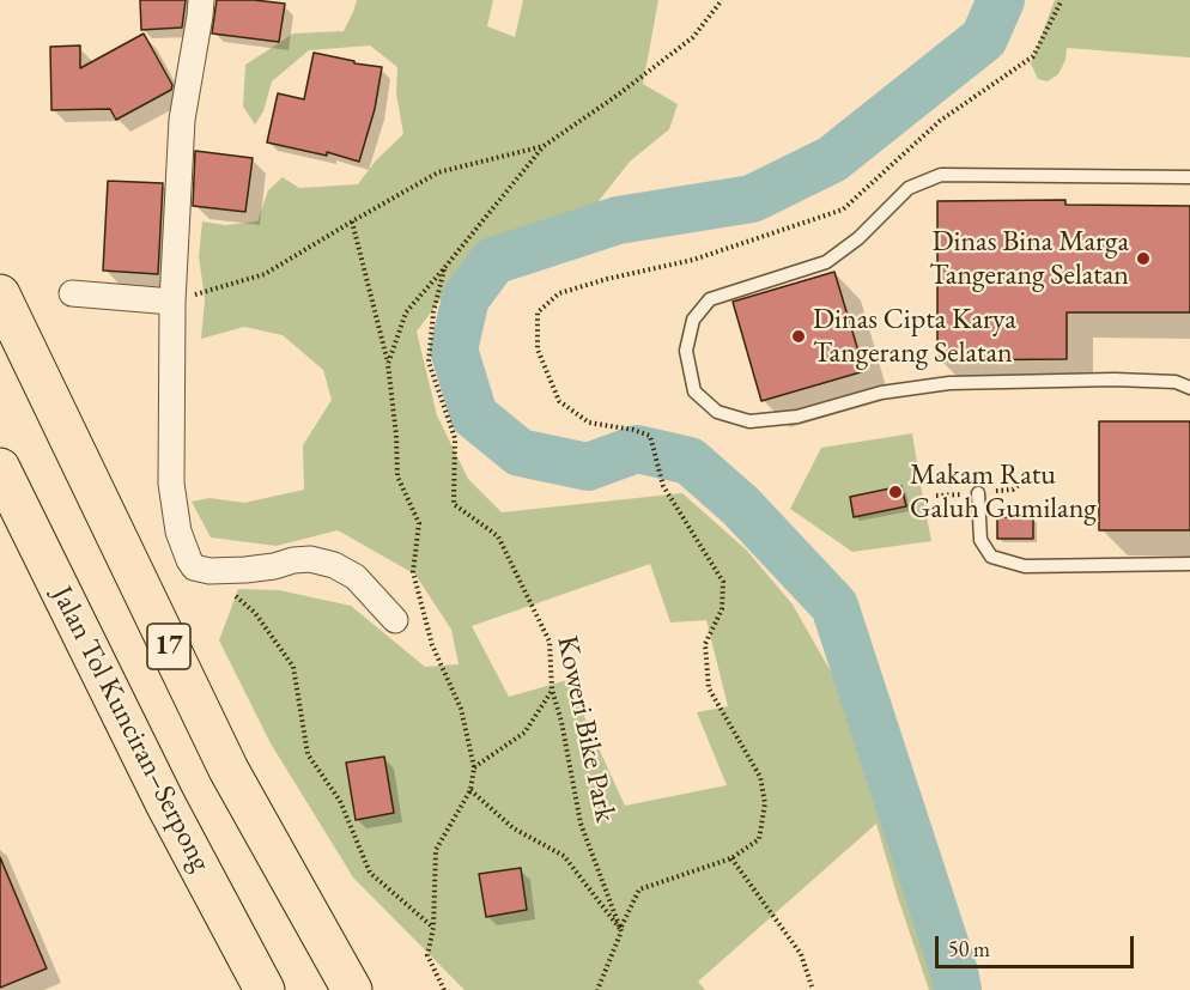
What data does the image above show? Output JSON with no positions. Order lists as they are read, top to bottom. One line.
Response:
{"streets":{"highway":["17","Jalan Tol Kunciran–Serpong"],"path":["Koweri Bike Park"]},"places":["Dinas Bina Marga Tangerang Selatan","Dinas Cipta Karya Tangerang Selatan","Makam Ratu Galuh Gumilang"],"scale_bar":"50 m"}
